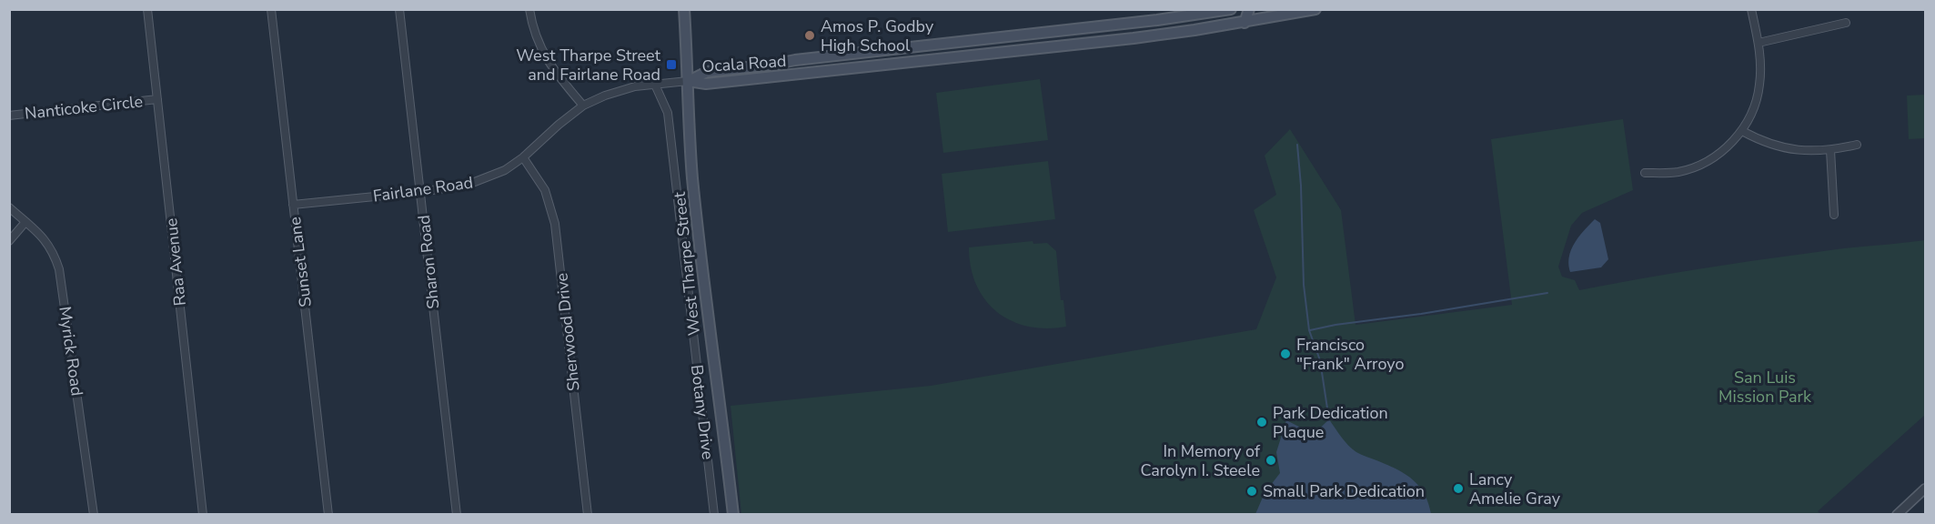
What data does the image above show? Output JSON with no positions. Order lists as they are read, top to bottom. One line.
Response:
{"streets":{"main road":["Ocala Road","West Tharpe Street"],"street":["Nanticoke Circle","Fairlane Road","Raa Avenue","Sunset Lane","Sharon Road","Sherwood Drive","Myrick Road","Botany Drive"]},"crossings":[["Ocala Road","Fairlane Road"],["Ocala Road","West Tharpe Street"],["Nanticoke Circle","Raa Avenue"],["Fairlane Road","Sunset Lane"],["Fairlane Road","Sharon Road"],["Fairlane Road","West Tharpe Street"],["Fairlane Road","Sherwood Drive"],["Fairlane Road","Botany Drive"]],"parks":["San Luis Mission Park"],"places":{"other":["Amos P. Godby High School","Francisco \"Frank\" Arroyo","Park Dedication Plaque","In Memory of Carolyn I. Steele","Lancy Amelie Gray","Small Park Dedication"],"transit":["West Tharpe Street and Fairlane Road"]}}
